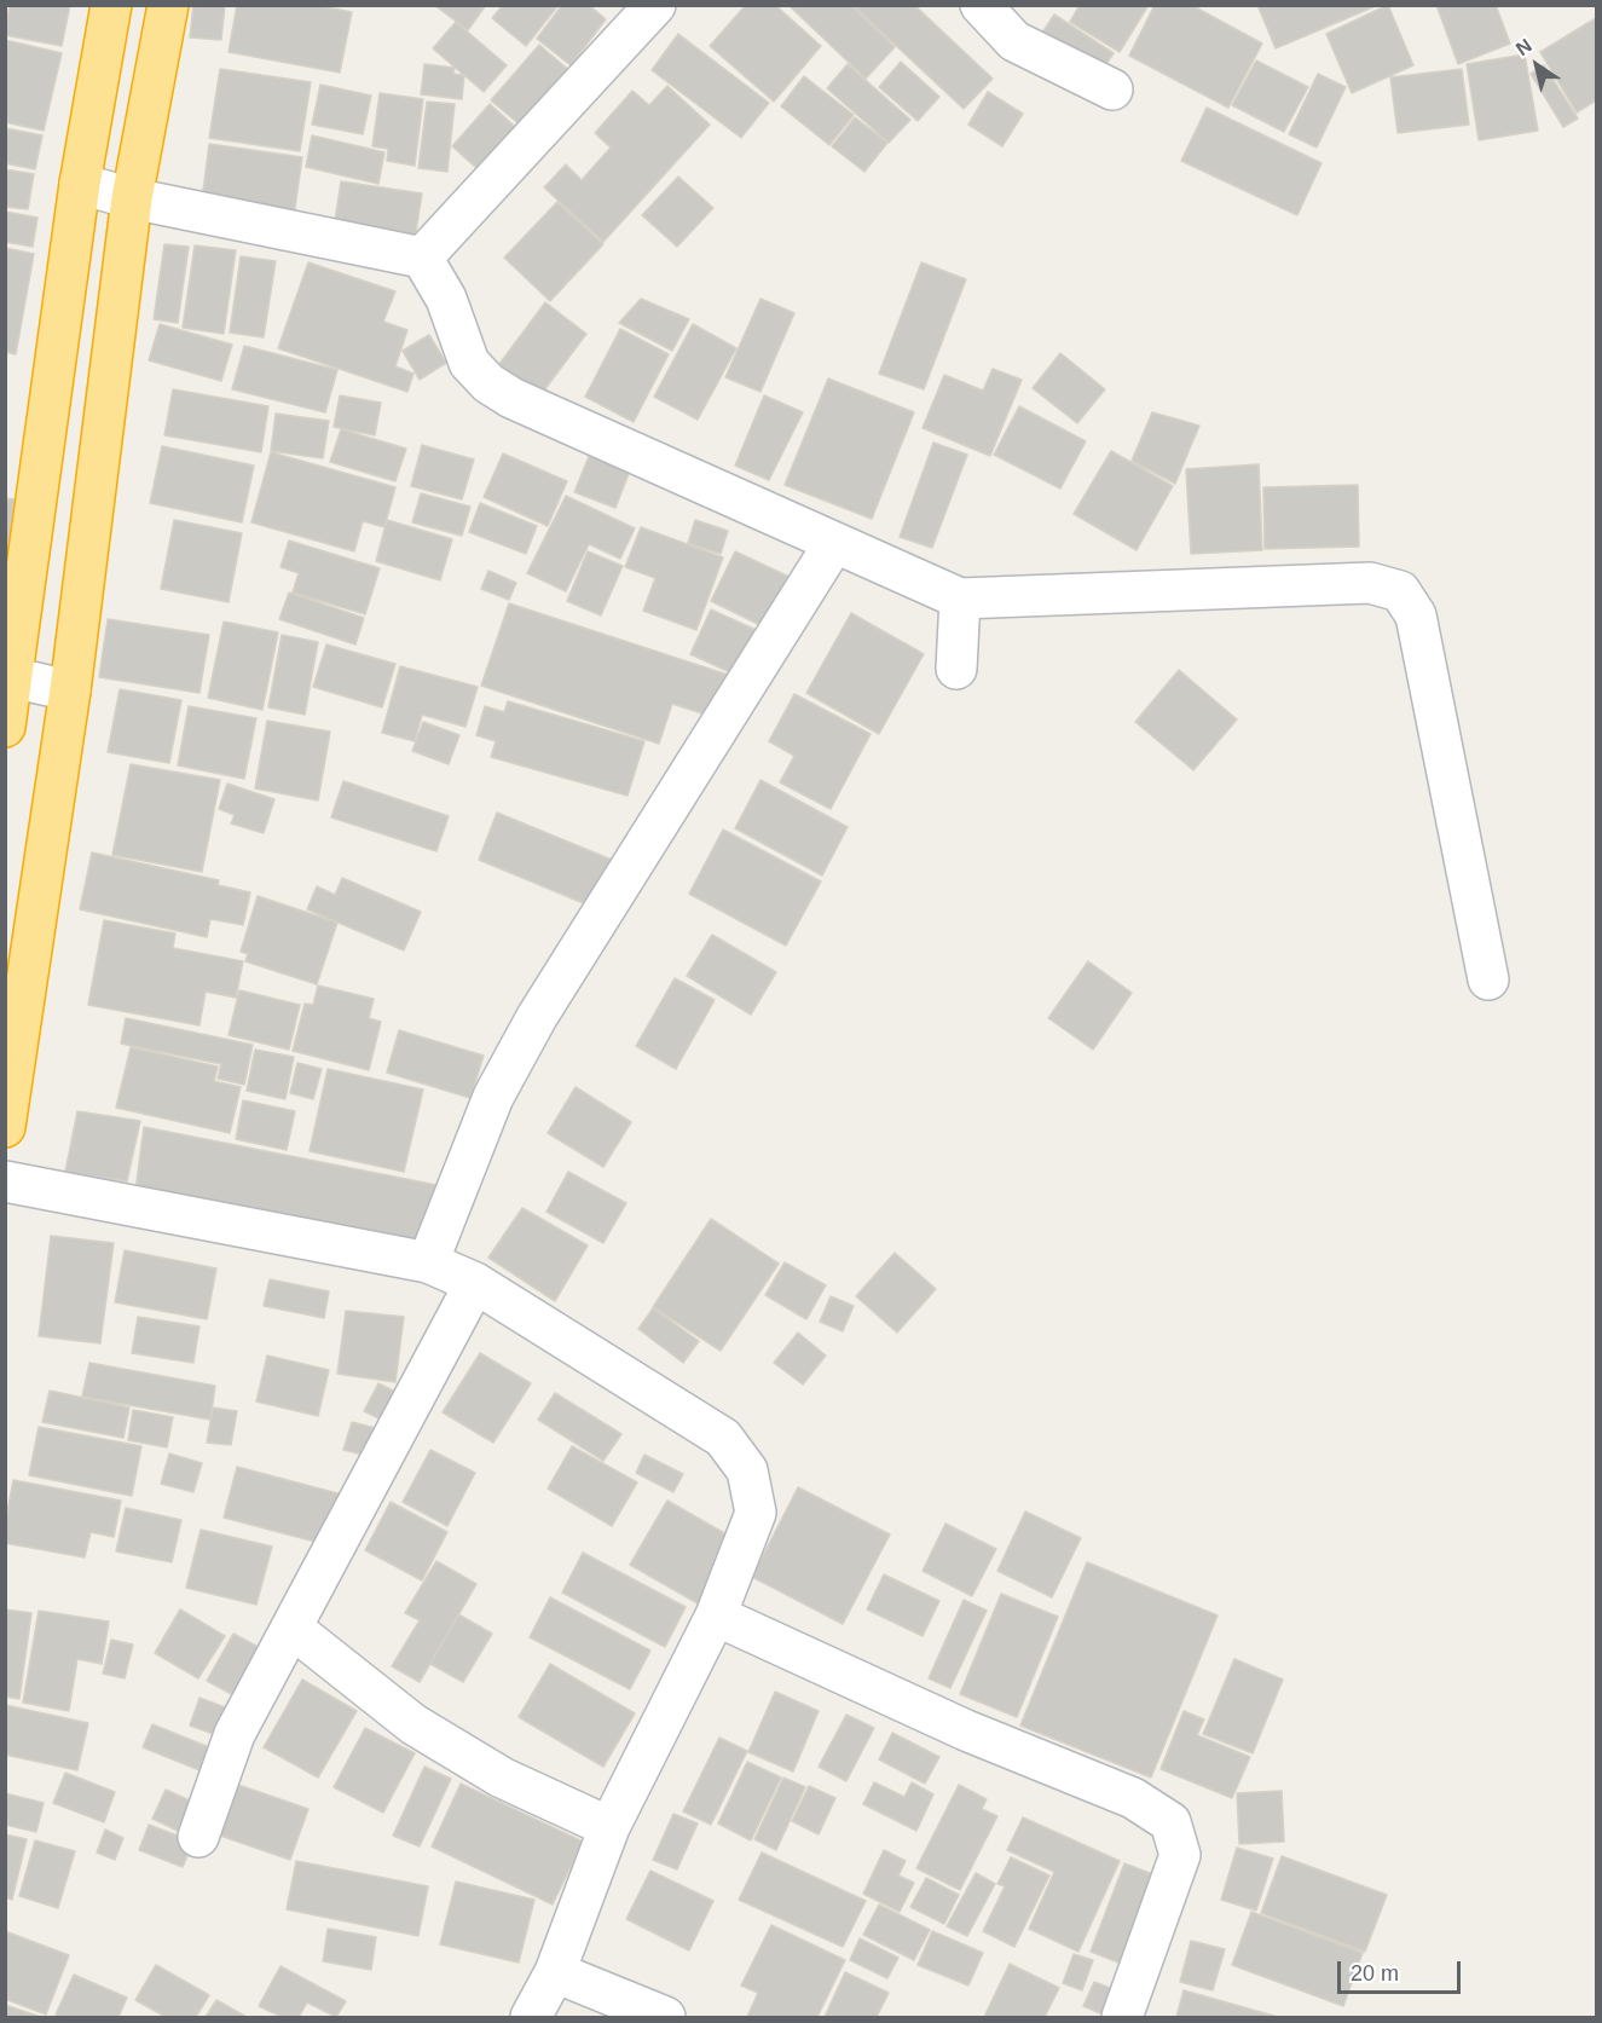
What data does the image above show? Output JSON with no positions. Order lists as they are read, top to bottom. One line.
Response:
{"scale_bar":"20 m","north":"top left"}
